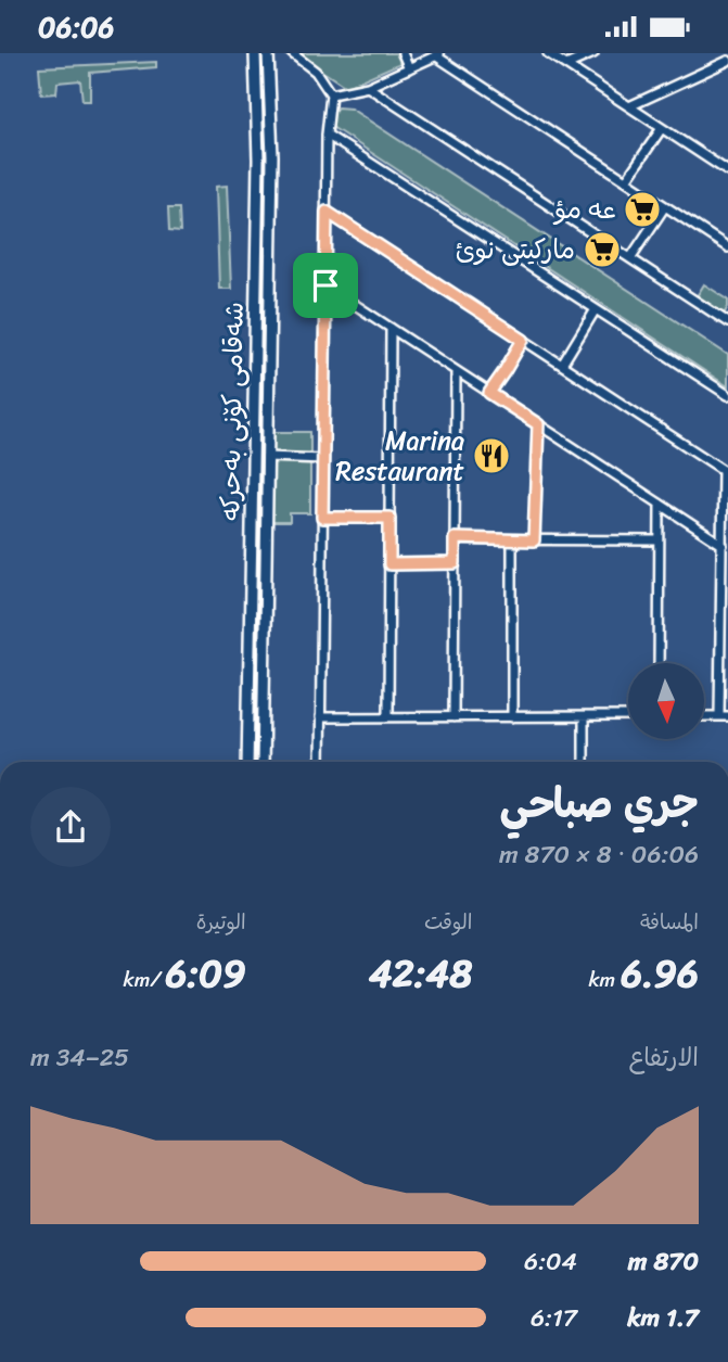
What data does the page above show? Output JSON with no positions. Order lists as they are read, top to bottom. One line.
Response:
{"streets":{"street":["شەقامی کۆنی بەحرکە"]},"places":{"supermarket":["عه مؤ","مارکیتی نوئ"],"restaurant":["Marina Restaurant"]},"north":"bottom","page":{"status":"06:06","heading":["جري صباحي","06:06 · 8 × 870 m"],"stats":[["المسافة","6.96 km"],["الوقت","42:48"],["الوتيرة","6:09 /km"]],"chart":["الارتفاع","25–34 m"],"list":[{"name":"870 m","note":"6:04"},{"name":"1.7 km","note":"6:17"}]}}
